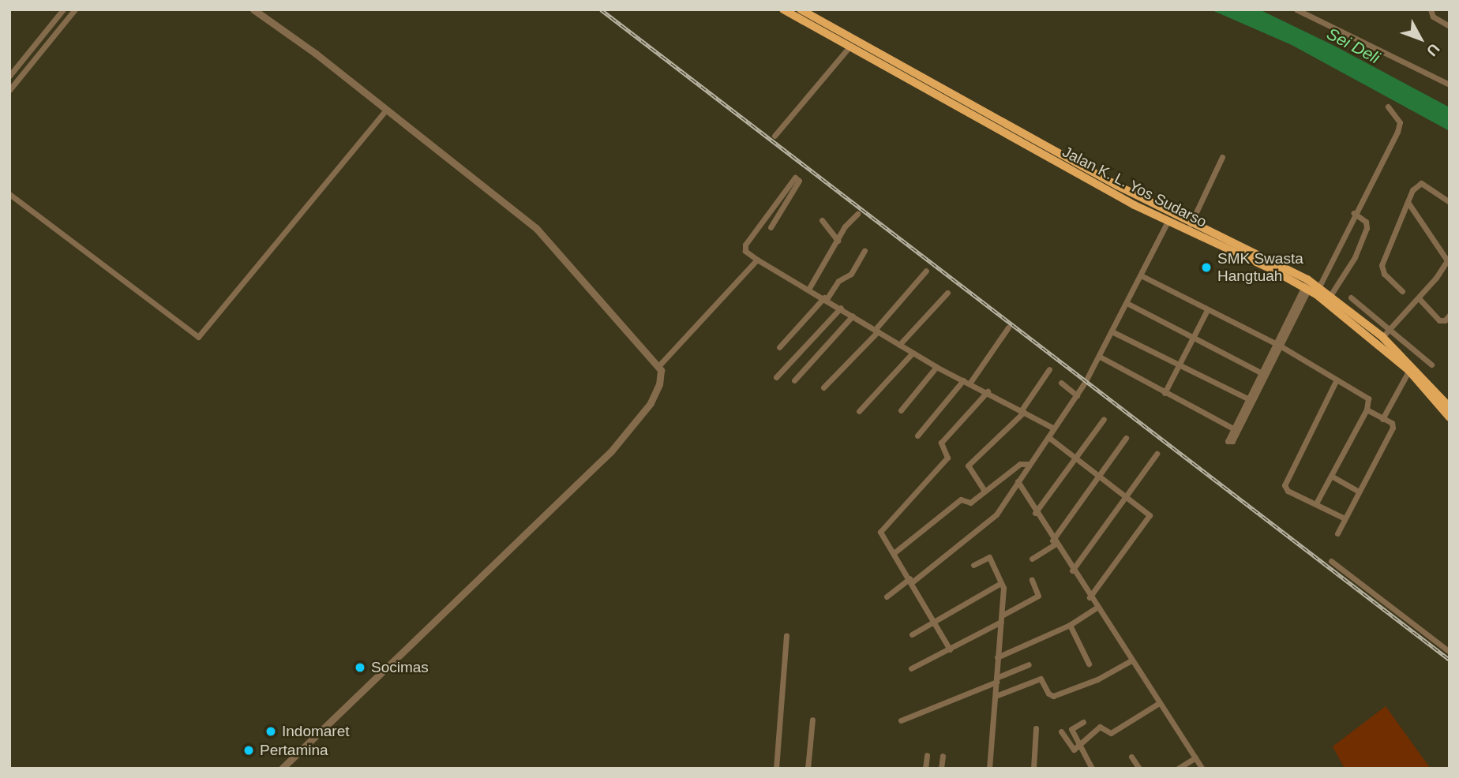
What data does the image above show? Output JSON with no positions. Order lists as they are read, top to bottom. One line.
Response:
{"streets":{"highway":["Jalan K. L. Yos Sudarso"]},"water":["Sei Deli"],"places":["SMK Swasta Hangtuah","Socimas","Indomaret","Pertamina"],"north":"bottom right"}
